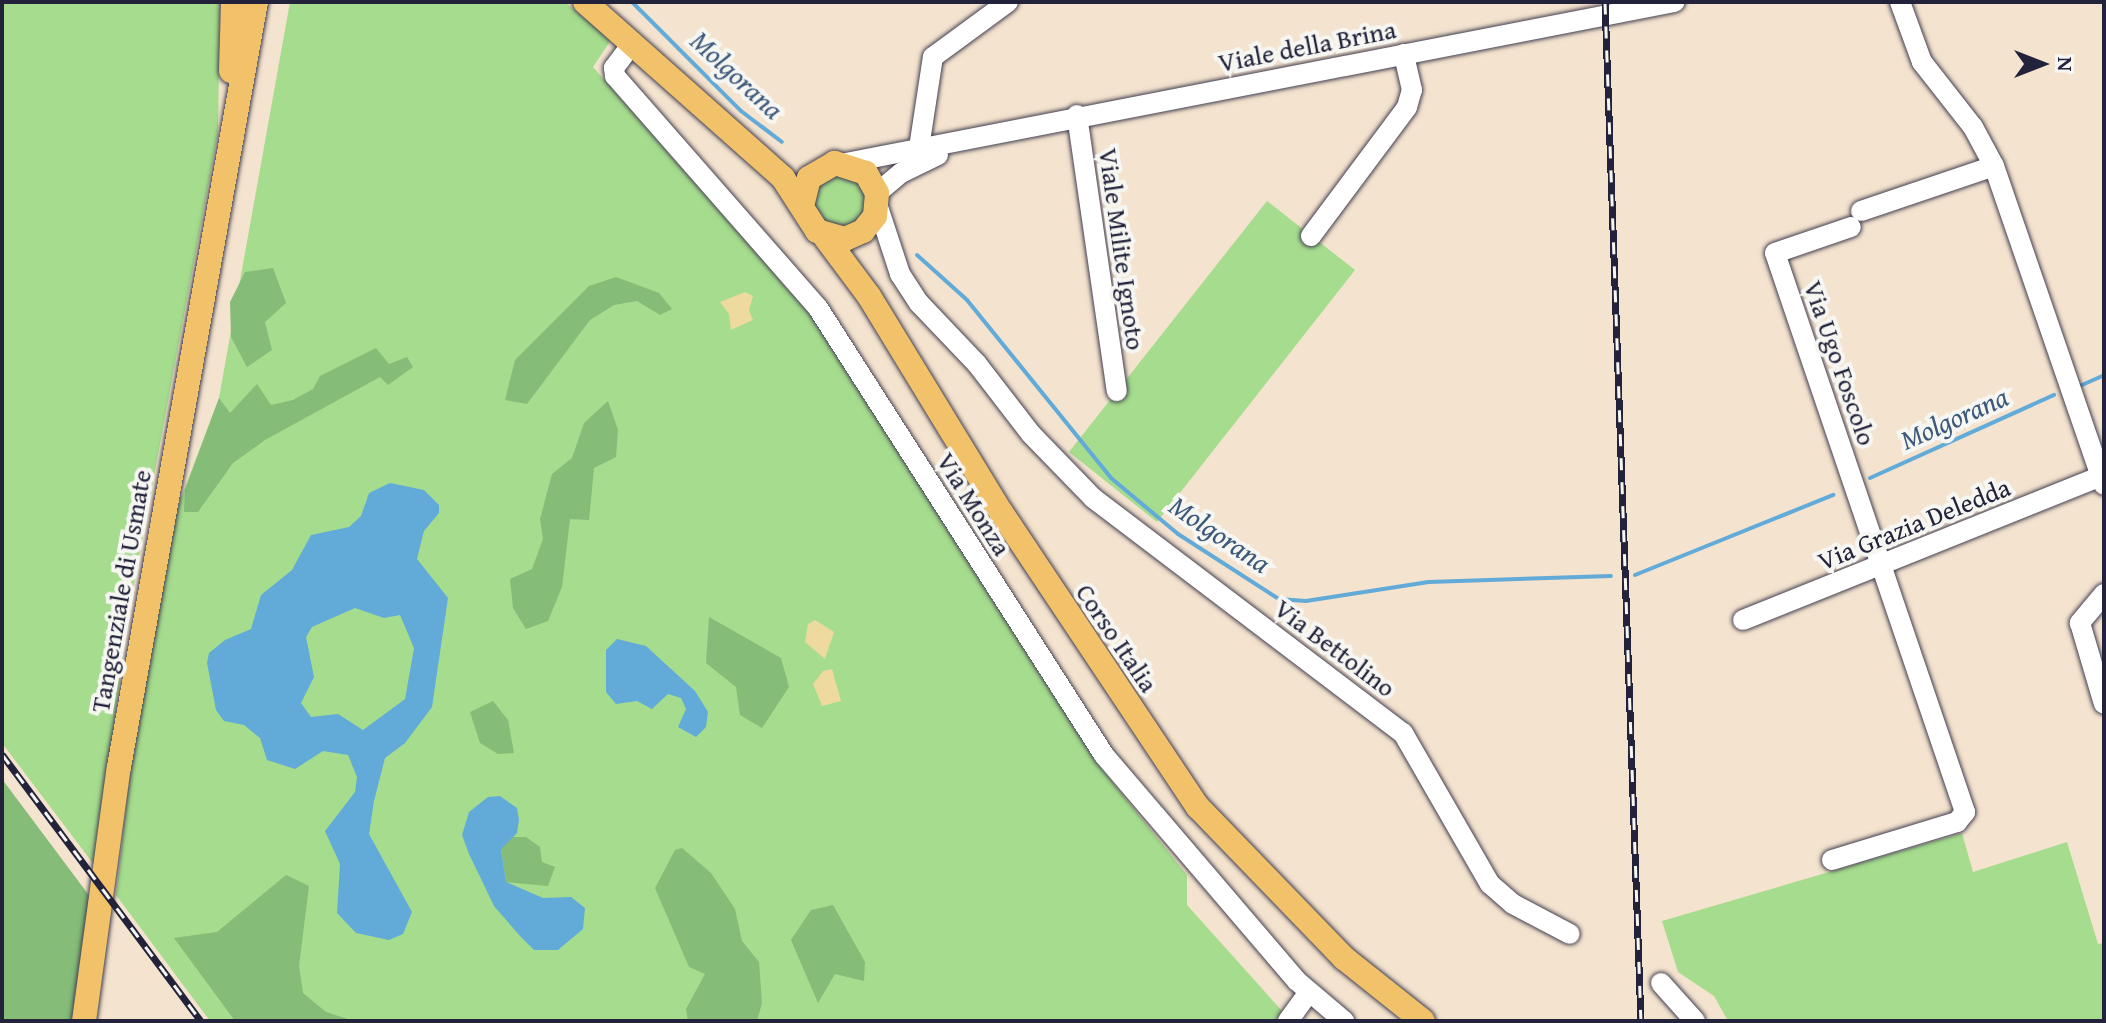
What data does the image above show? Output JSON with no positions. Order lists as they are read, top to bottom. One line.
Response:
{"streets":{"main road":["Tangenziale di Usmate","Corso Italia"],"street":["Viale della Brina","Viale Milite Ignoto","Via Ugo Foscolo","Via Monza","Via Grazia Deledda","Via Bettolino"]},"crossings":[["Viale della Brina","Viale Milite Ignoto"],["Viale della Brina","Corso Italia"],["Viale della Brina","Via Bettolino"],["Via Ugo Foscolo","Via Grazia Deledda"],["Corso Italia","Via Bettolino"]],"water":["Molgorana"],"north":"right"}
